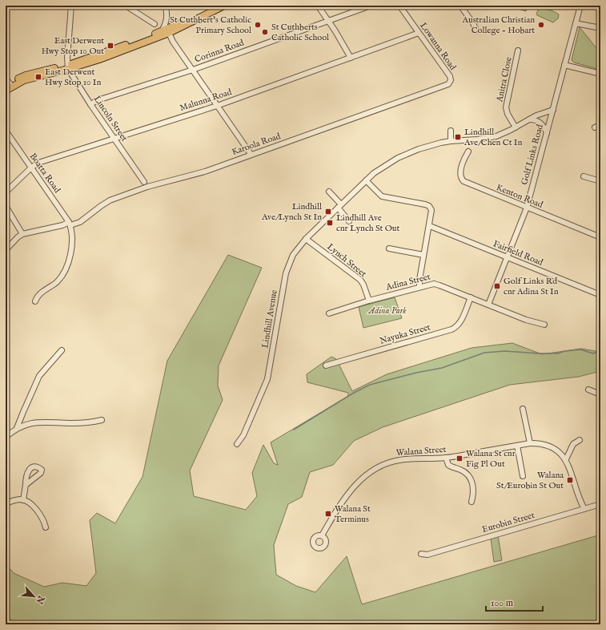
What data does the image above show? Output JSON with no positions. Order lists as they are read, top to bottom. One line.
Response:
{"streets":{"street":["Lowanna Road","Corinna Road","Anitra Close","Malunna Road","Lincoln Street","Karoola Road","Golf Links Road","Boatta Road","Kenton Road","Fairfield Road","Lynch Street","Adina Street","Lindhill Avenue","Nayuka Street","Walana Street","Eurobin Street"]},"crossings":[["Lowanna Road","Malunna Road"],["Lowanna Road","Karoola Road"],["Corinna Road","Lincoln Street"],["Anitra Close","Lindhill Avenue"],["Malunna Road","Lincoln Street"],["Malunna Road","Boatta Road"],["Karoola Road","Boatta Road"],["Golf Links Road","Kenton Road"],["Golf Links Road","Fairfield Road"],["Golf Links Road","Adina Street"],["Golf Links Road","Lindhill Avenue"],["Lynch Street","Adina Street"],["Lynch Street","Lindhill Avenue"],["Adina Street","Nayuka Street"],["Walana Street","Eurobin Street"]],"parks":["Adina Park"],"places":{"other":["St Cuthbert's Catholic Primary School","Australian Christian College - Hobart","St Cuthberts Catholic School"],"transit":["East Derwent Hwy Stop 10 Out","East Derwent Hwy Stop 10 In","Lindhill Ave/Chen Ct In","Lindhill Ave/Lynch St In","Lindhill Ave cnr Lynch St Out","Golf Links Rd cnr Adina St In","Walana St cnr Fig Pl Out","Walana St/Eurobin St Out","Walana St Terminus"]},"scale_bar":"100 m","north":"bottom right"}
